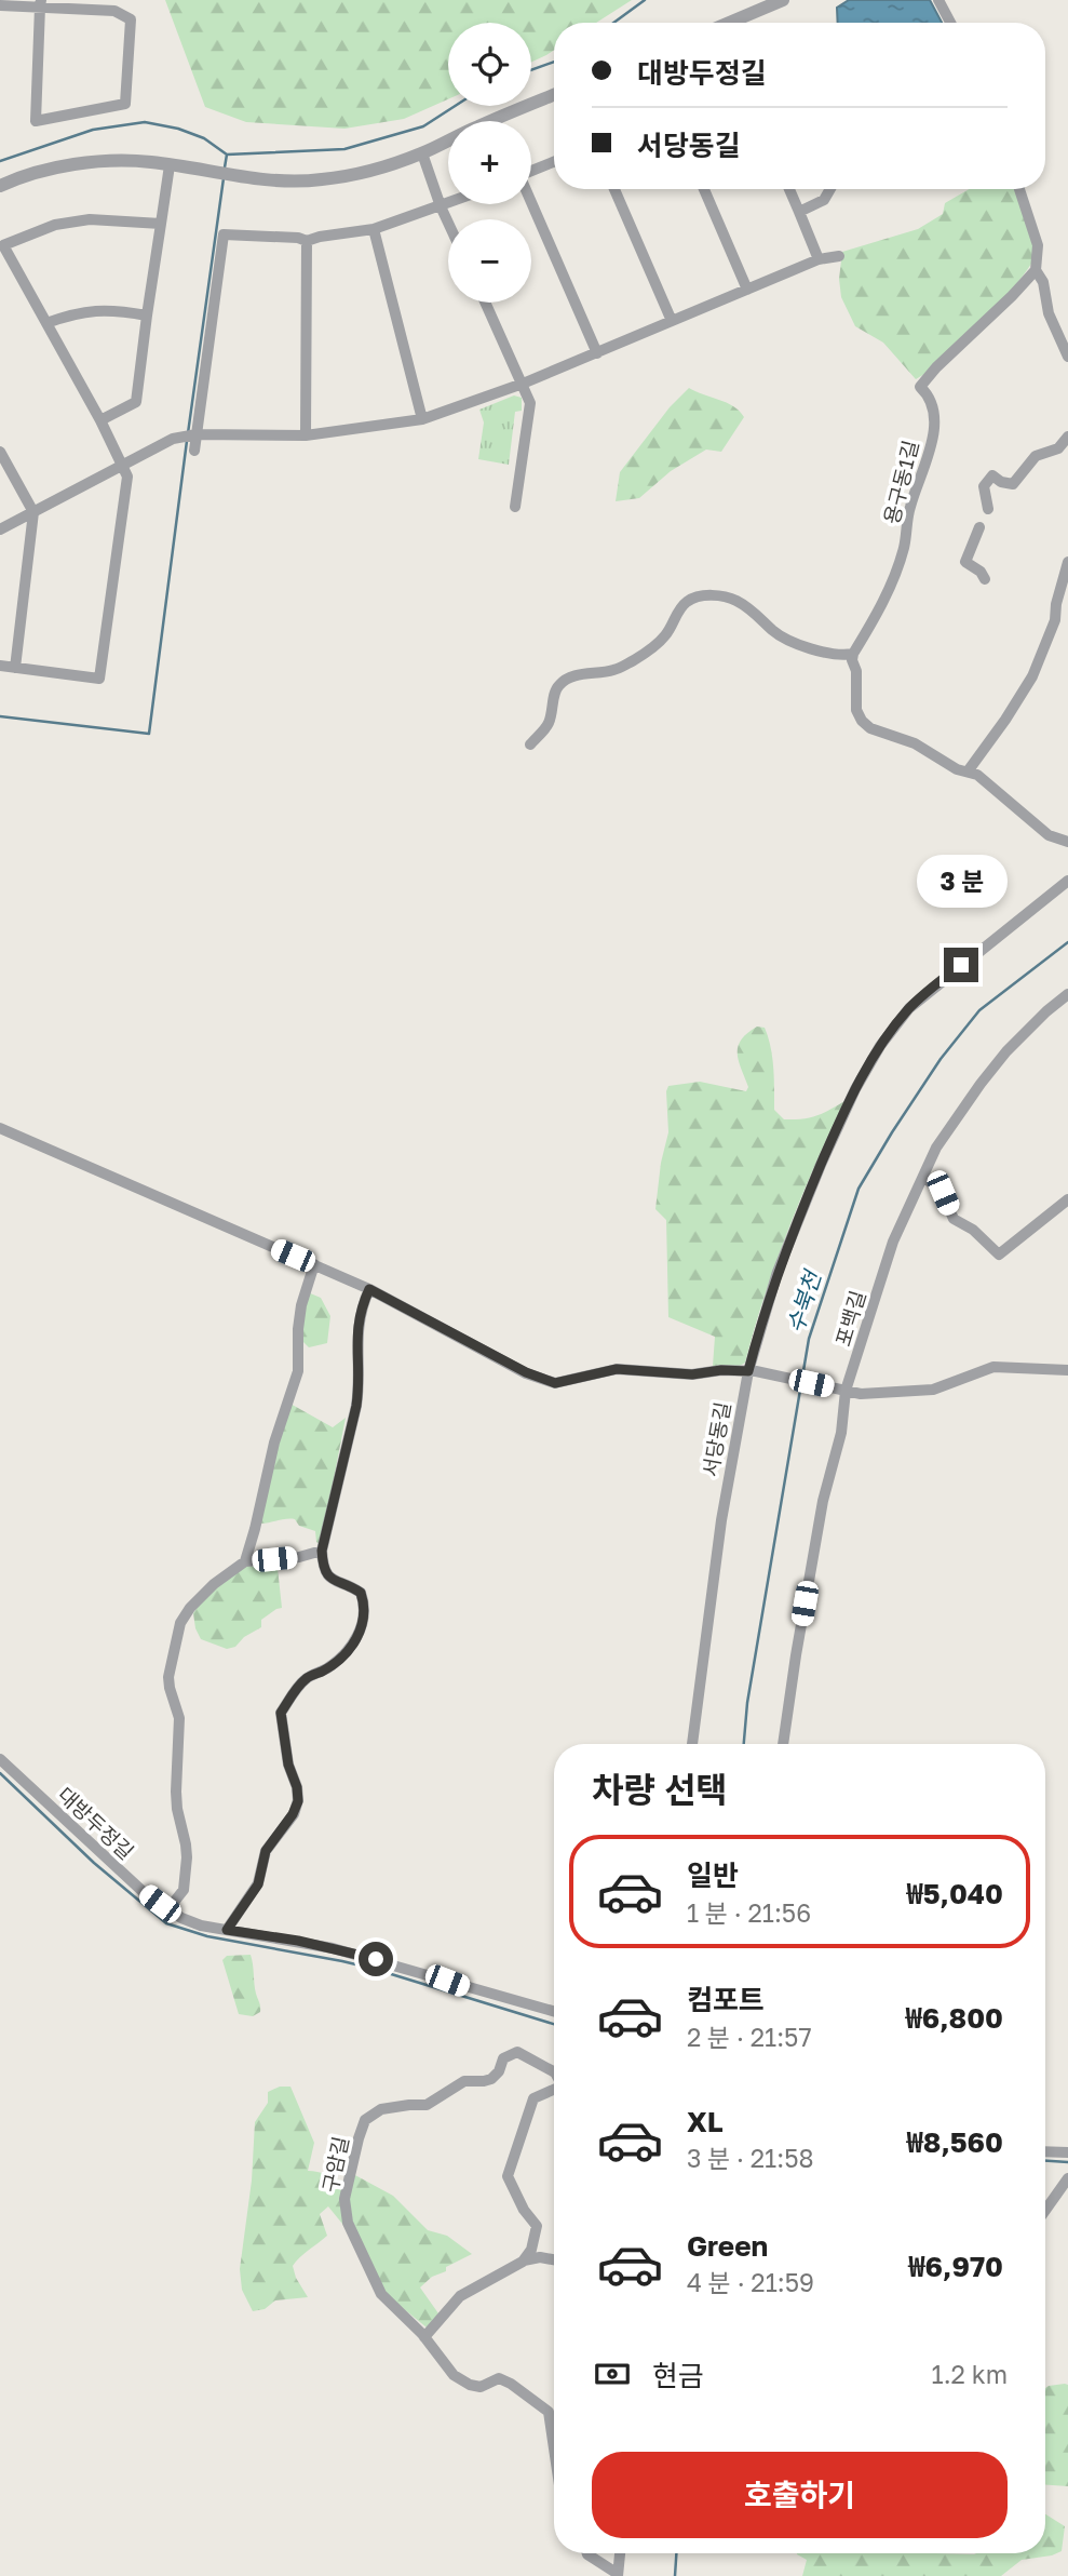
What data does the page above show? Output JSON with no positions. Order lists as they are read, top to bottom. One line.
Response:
{"streets":{"street":["용구동1길","포백길","서당동길","대방두정길","구암길"]},"water":["수북천"],"page":{"map_buttons":["+","−"],"banner":["대방두정길","서당동길"],"bubble":"3 분","heading":"차량 선택","list":[{"name":"일반","note":"1 분 · 21:56","value":"₩5,040"},{"name":"컴포트","note":"2 분 · 21:57","value":"₩6,800"},{"name":"XL","note":"3 분 · 21:58","value":"₩8,560"},{"name":"Green","note":"4 분 · 21:59","value":"₩6,970"}],"pay":["현금","1.2 km"],"buttons":"호출하기"}}
